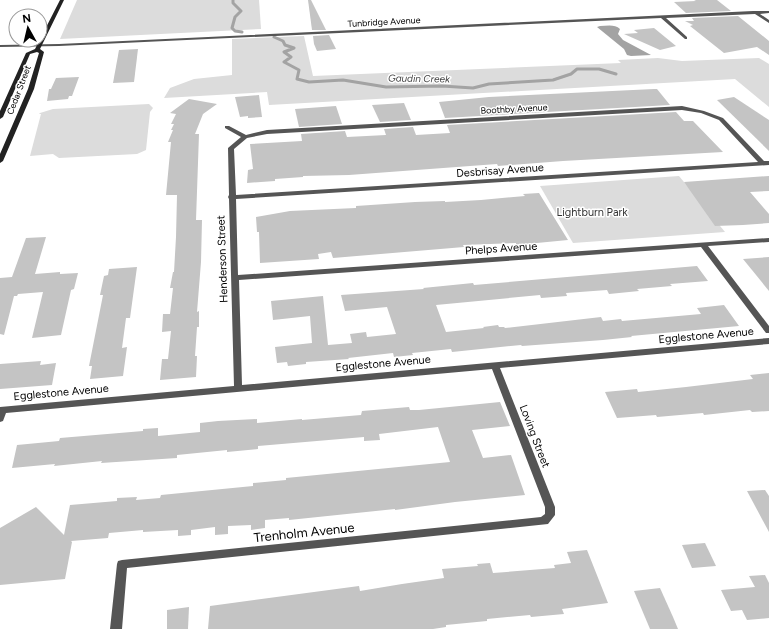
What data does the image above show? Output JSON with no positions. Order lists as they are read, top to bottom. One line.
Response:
{"streets":{"main road":["Cedar Street"],"street":["Tunbridge Avenue","Boothby Avenue","Desbrisay Avenue","Phelps Avenue","Henderson Street","Egglestone Avenue","Loving Street","Trenholm Avenue"]},"crossings":[["Boothby Avenue","Desbrisay Avenue"],["Boothby Avenue","Henderson Street"],["Desbrisay Avenue","Henderson Street"],["Phelps Avenue","Henderson Street"],["Henderson Street","Egglestone Avenue"],["Egglestone Avenue","Loving Street"],["Loving Street","Trenholm Avenue"]],"water":["Gaudin Creek"],"parks":["Lightburn Park"],"north":"top"}
